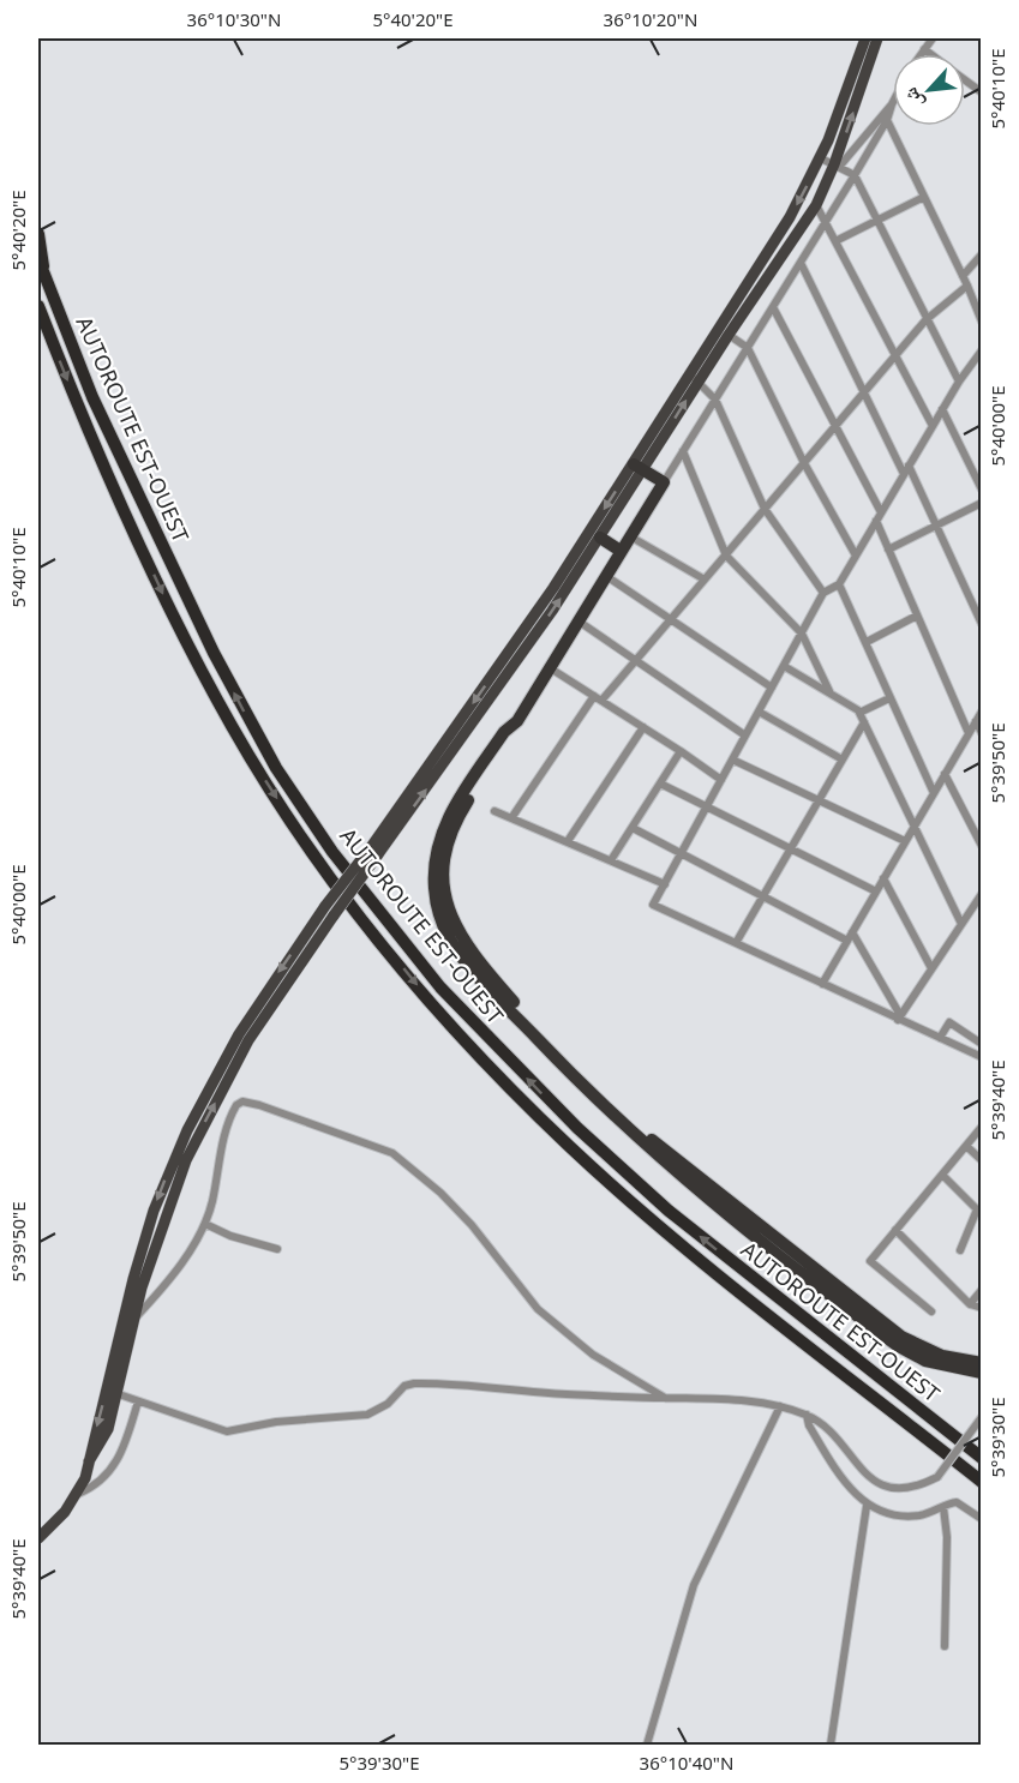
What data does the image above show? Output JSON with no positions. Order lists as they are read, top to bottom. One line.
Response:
{"streets":{"highway":["AUTOROUTE EST-OUEST"]},"north":"bottom left","coordinates":["36°10'30\"N","5°40'20\"E","36°10'20\"N","5°40'10\"E","5°40'00\"E","5°39'50\"E","5°39'40\"E","5°39'30\"E","36°10'40\"N"]}
